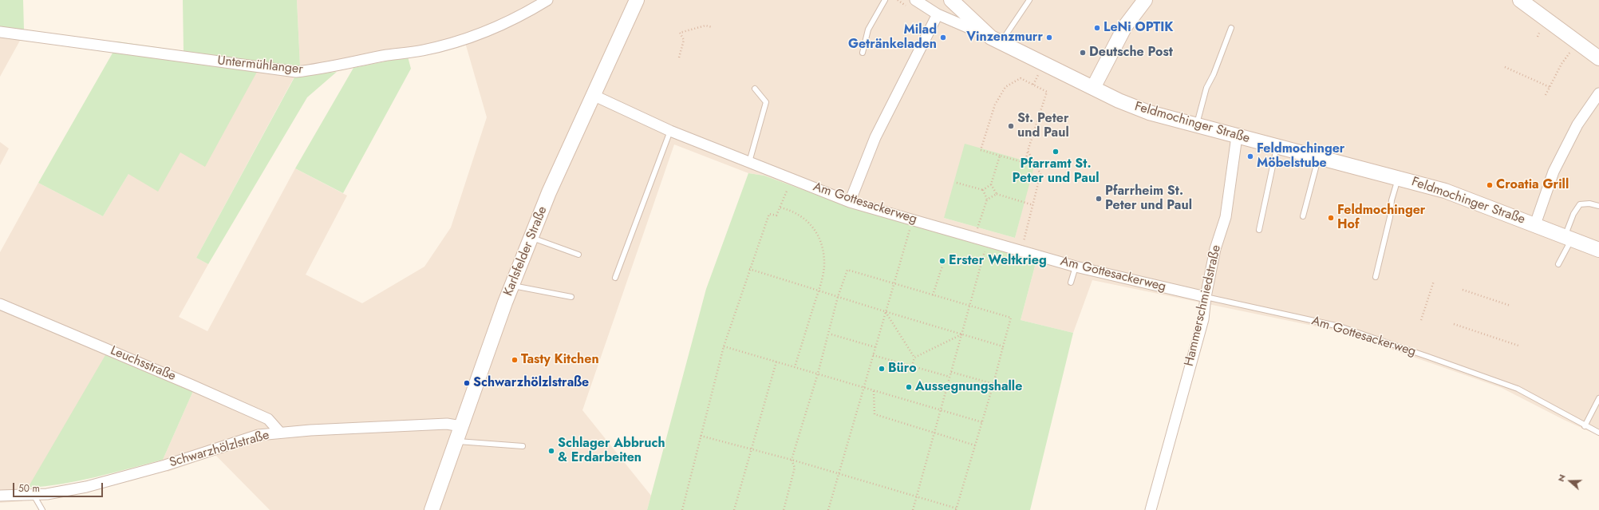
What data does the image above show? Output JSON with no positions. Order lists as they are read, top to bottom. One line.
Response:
{"streets":{"main road":["Feldmochinger Straße","Karlsfelder Straße"],"street":["Untermühlanger","Am Gottesackerweg","Hammerschmiedstraße","Leuchsstraße","Schwarzhölzlstraße"]},"crossings":[["Feldmochinger Straße","Hammerschmiedstraße"],["Am Gottesackerweg","Karlsfelder Straße"],["Am Gottesackerweg","Hammerschmiedstraße"],["Karlsfelder Straße","Schwarzhölzlstraße"],["Leuchsstraße","Schwarzhölzlstraße"]],"places":["LeNi OPTIK","Milad Getränkeladen","Vinzenzmurr","Deutsche Post","St. Peter und Paul","Pfarramt St. Peter und Paul","Feldmochinger Möbelstube","Croatia Grill","Pfarrheim St. Peter und Paul","Feldmochinger Hof","Erster Weltkrieg","Tasty Kitchen","Büro","Schwarzhölzlstraße","Aussegnungshalle","Schlager Abbruch & Erdarbeiten"],"scale_bar":"50 m","north":"left"}
